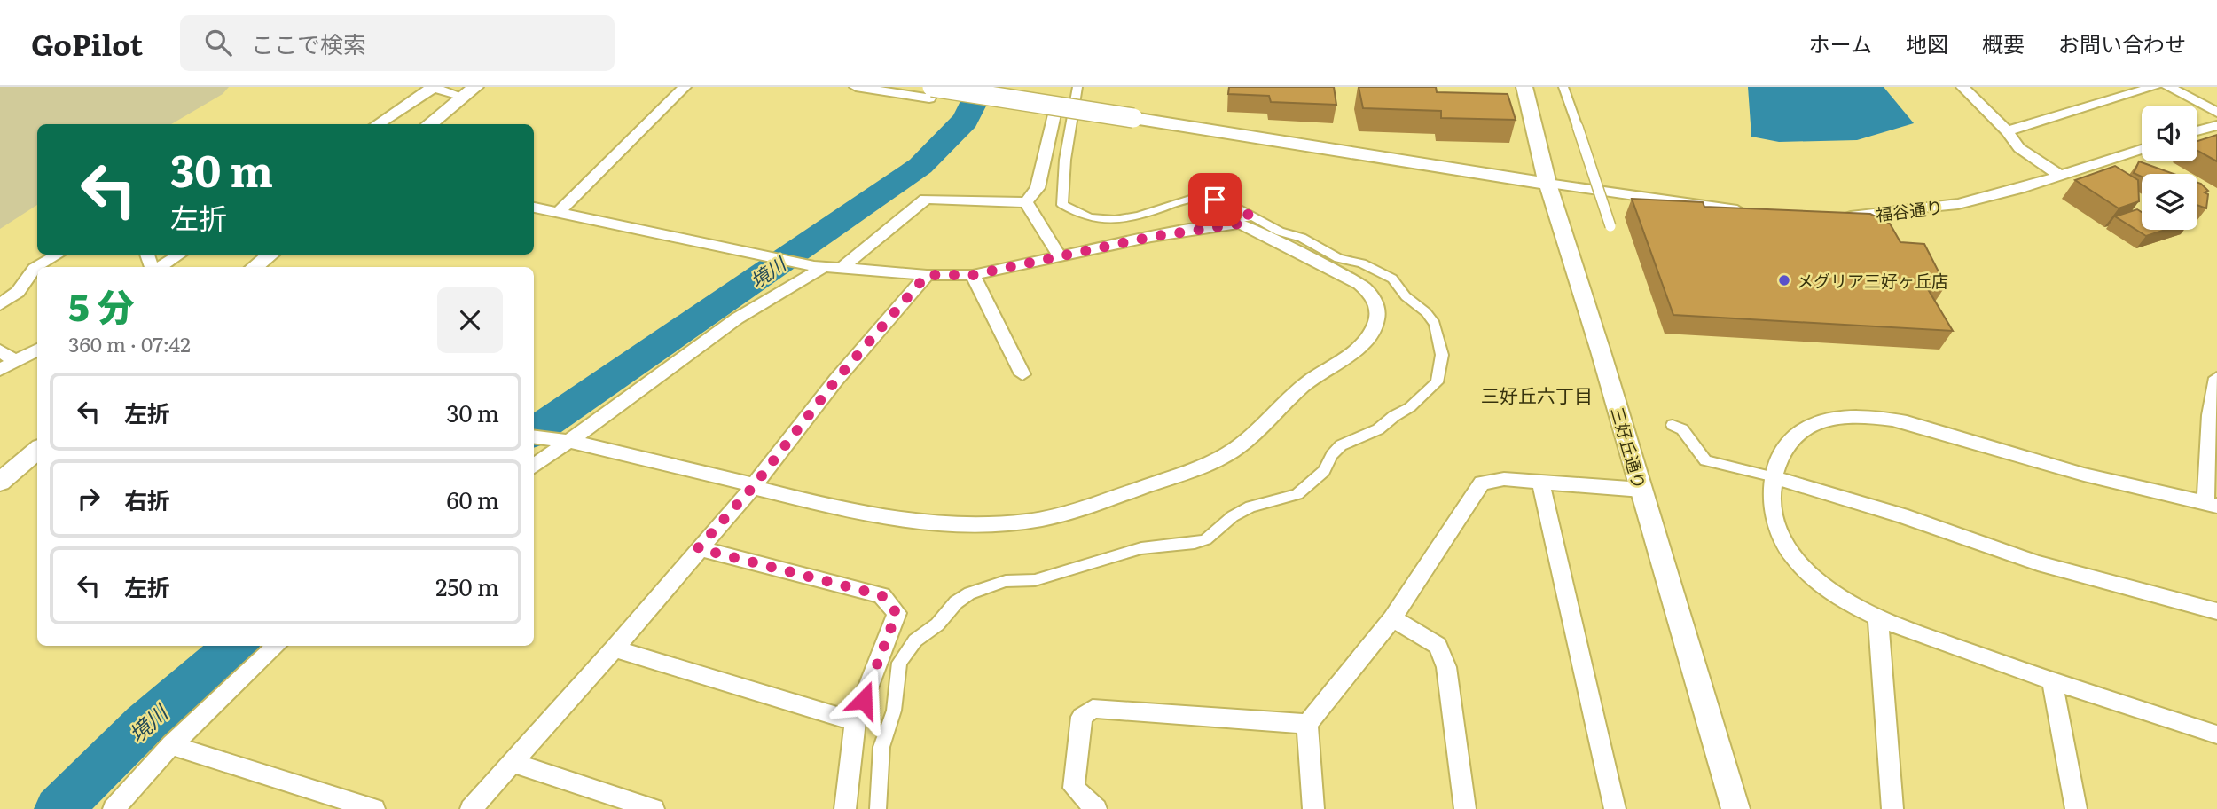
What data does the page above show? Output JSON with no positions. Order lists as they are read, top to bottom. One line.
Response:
{"streets":{"street":["福谷通り","三好丘通り"]},"districts":["三好丘六丁目"],"water":["境川"],"places":["メグリア三好ヶ丘店"],"page":{"header":"GoPilot","search":"ここで検索","nav":["ホーム","地図","概要","お問い合わせ"],"turn":["30 m","左折"],"heading":["5 分","360 m · 07:42"],"list":[{"name":"左折","value":"30 m"},{"name":"右折","value":"60 m"},{"name":"左折","value":"250 m"}]}}
